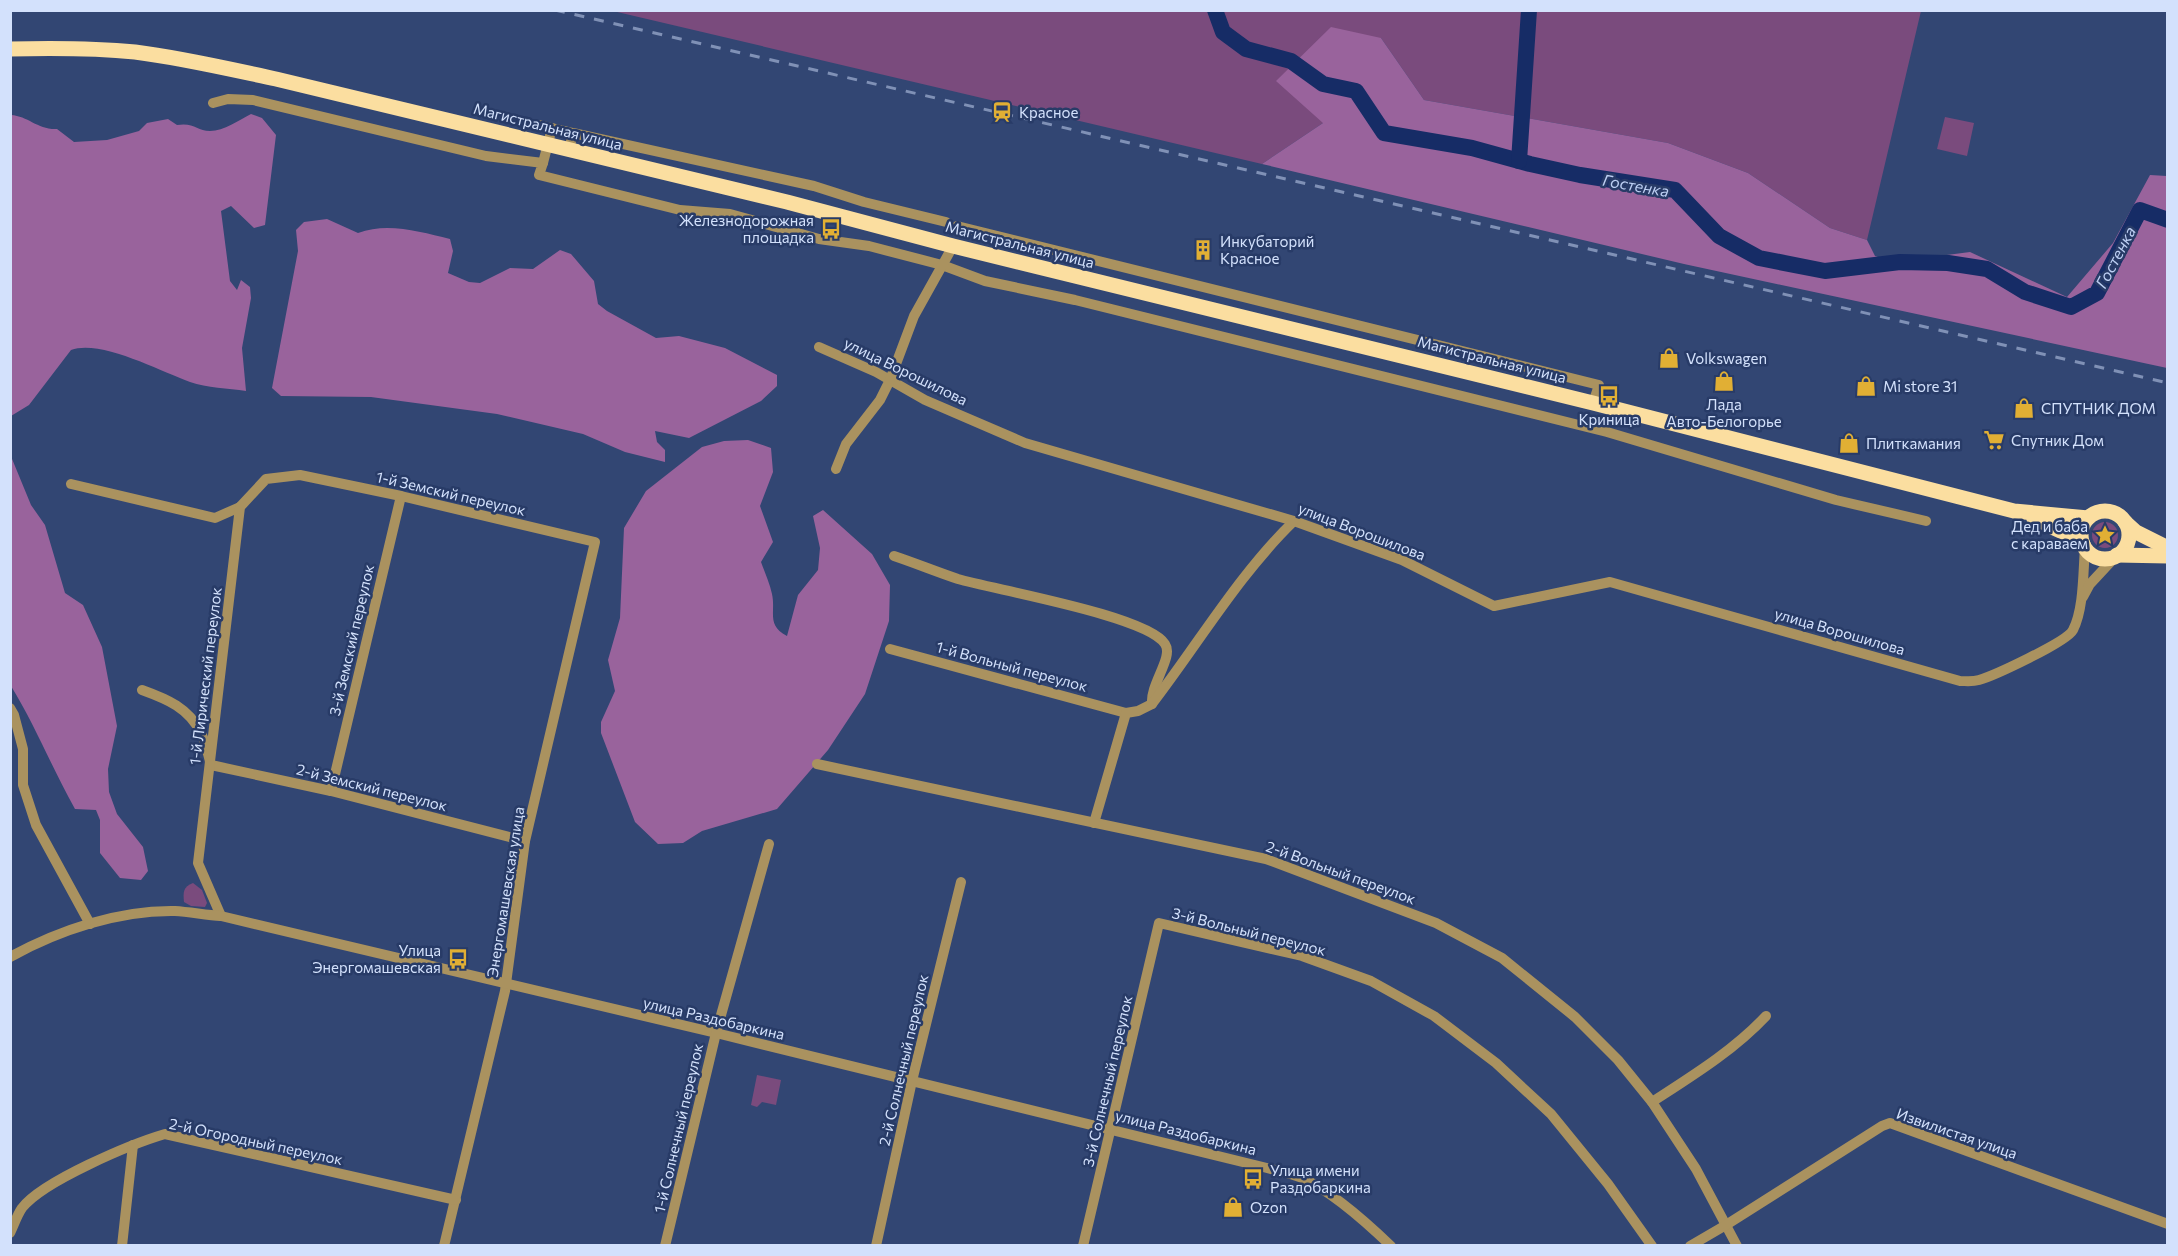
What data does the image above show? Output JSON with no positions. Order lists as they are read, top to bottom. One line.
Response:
{"streets":{"main road":["Магистральная улица"],"street":["улица Ворошилова","1-й Земский переулок","3-й Земский переулок","1-й Вольный переулок","1-й Лирический переулок","2-й Земский переулок","2-й Вольный переулок","Энергомашевская улица","3-й Вольный переулок","улица Раздобаркина","2-й Солнечный переулок","3-й Солнечный переулок","1-й Солнечный переулок","Извилистая улица","2-й Огородный переулок"]},"crossings":[["1-й Земский переулок","3-й Земский переулок"],["1-й Земский переулок","1-й Лирический переулок"],["1-й Земский переулок","Энергомашевская улица"],["3-й Земский переулок","2-й Земский переулок"],["1-й Лирический переулок","2-й Земский переулок"],["1-й Лирический переулок","улица Раздобаркина"],["2-й Земский переулок","Энергомашевская улица"],["2-й Вольный переулок","Извилистая улица"],["Энергомашевская улица","улица Раздобаркина"],["Энергомашевская улица","2-й Огородный переулок"],["3-й Вольный переулок","3-й Солнечный переулок"],["улица Раздобаркина","2-й Солнечный переулок"],["улица Раздобаркина","3-й Солнечный переулок"],["улица Раздобаркина","1-й Солнечный переулок"]],"water":["Гостенка"],"places":{"station":["Красное"],"bus stop":["Железнодорожная площадка","Криница","Улица Энергомашевская","Улица имени Раздобаркина"],"building":["Инкубаторий Красное"],"shop":["Volkswagen","Лада Авто-Белогорье","Mi store 31","СПУТНИК ДОМ","Плиткамания","Ozon"],"supermarket":["Спутник Дом"],"place":["Дед и баба с караваем"]}}
